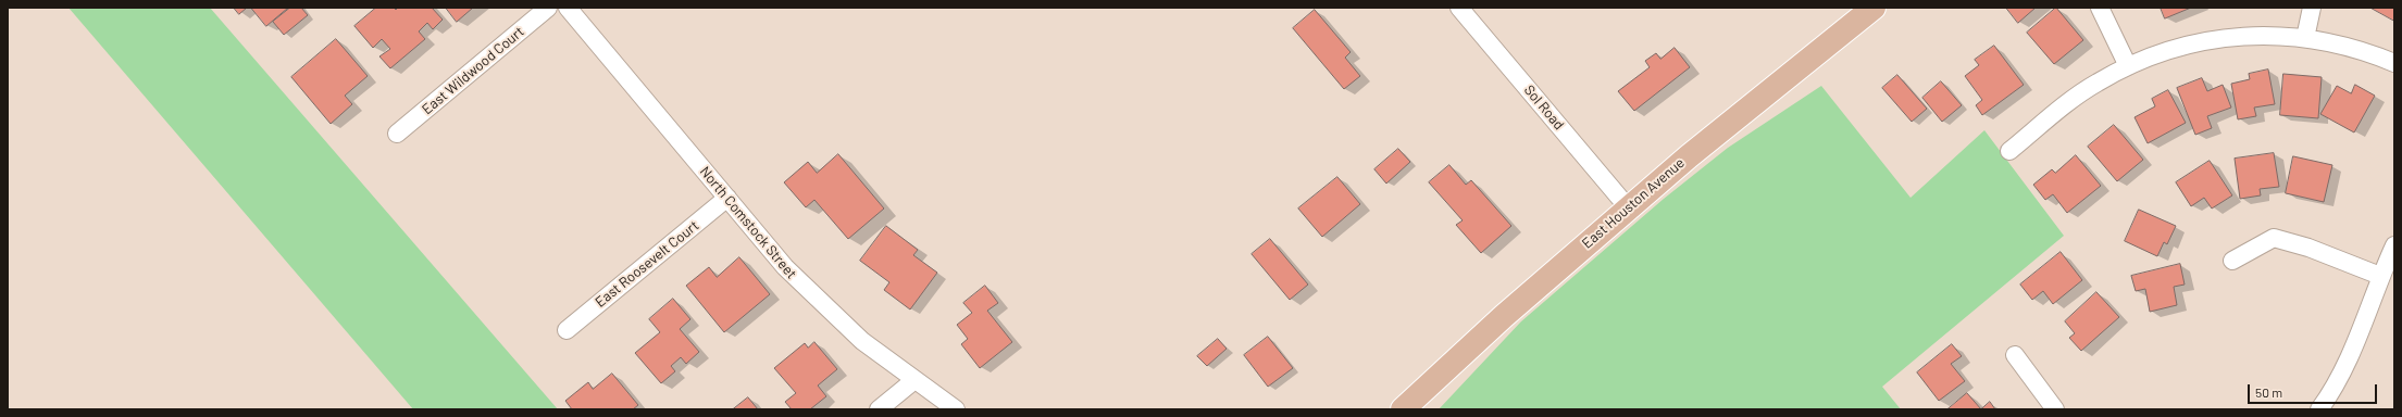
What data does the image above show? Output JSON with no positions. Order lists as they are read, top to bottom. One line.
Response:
{"streets":{"main road":["East Houston Avenue"],"street":["East Wildwood Court","Sol Road","North Comstock Street","East Roosevelt Court"]},"crossings":[["Sol Road","East Houston Avenue"],["North Comstock Street","East Roosevelt Court"]],"scale_bar":"50 m"}
